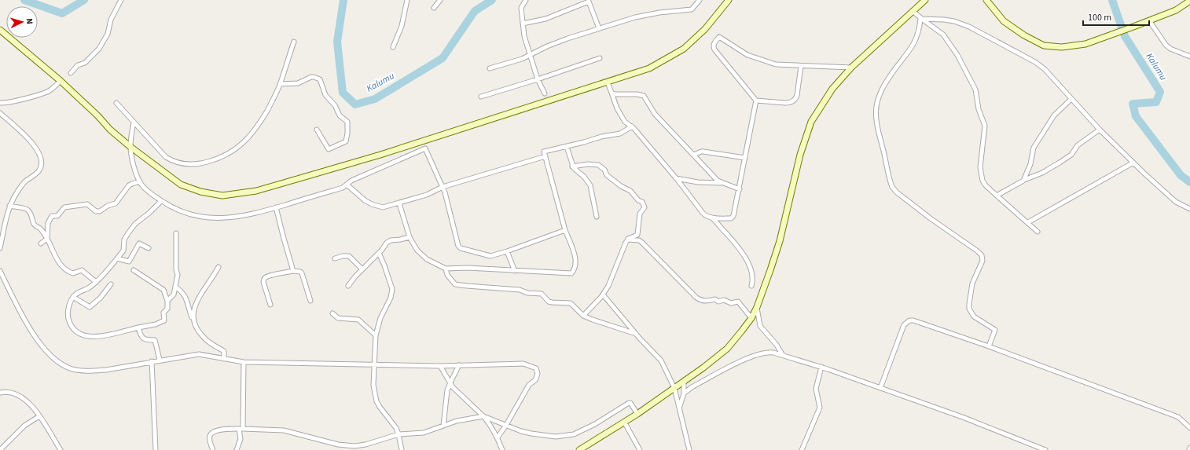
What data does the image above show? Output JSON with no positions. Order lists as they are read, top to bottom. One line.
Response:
{"water":["Kalumu"],"scale_bar":"100 m","north":"right"}
